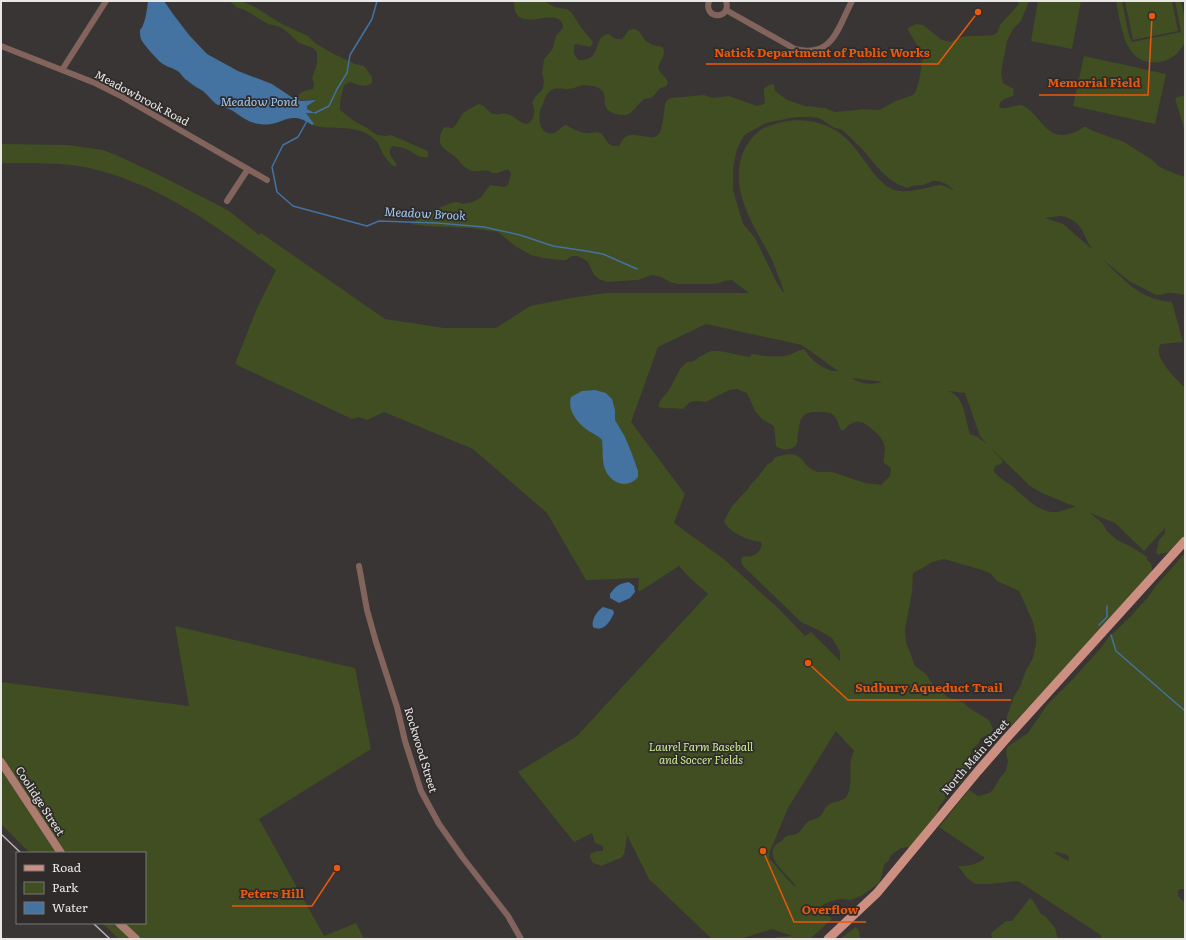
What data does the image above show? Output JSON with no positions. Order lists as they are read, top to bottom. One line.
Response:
{"streets":{"main road":["North Main Street","Coolidge Street"],"street":["Meadowbrook Road","Rockwood Street"]},"water":["Meadow Pond","Meadow Brook"],"parks":["Laurel Farm Baseball and Soccer Fields"],"places":["Natick Department of Public Works","Memorial Field","Sudbury Aqueduct Trail","Overflow","Peters Hill"],"legend":["Road","Park","Water"]}
